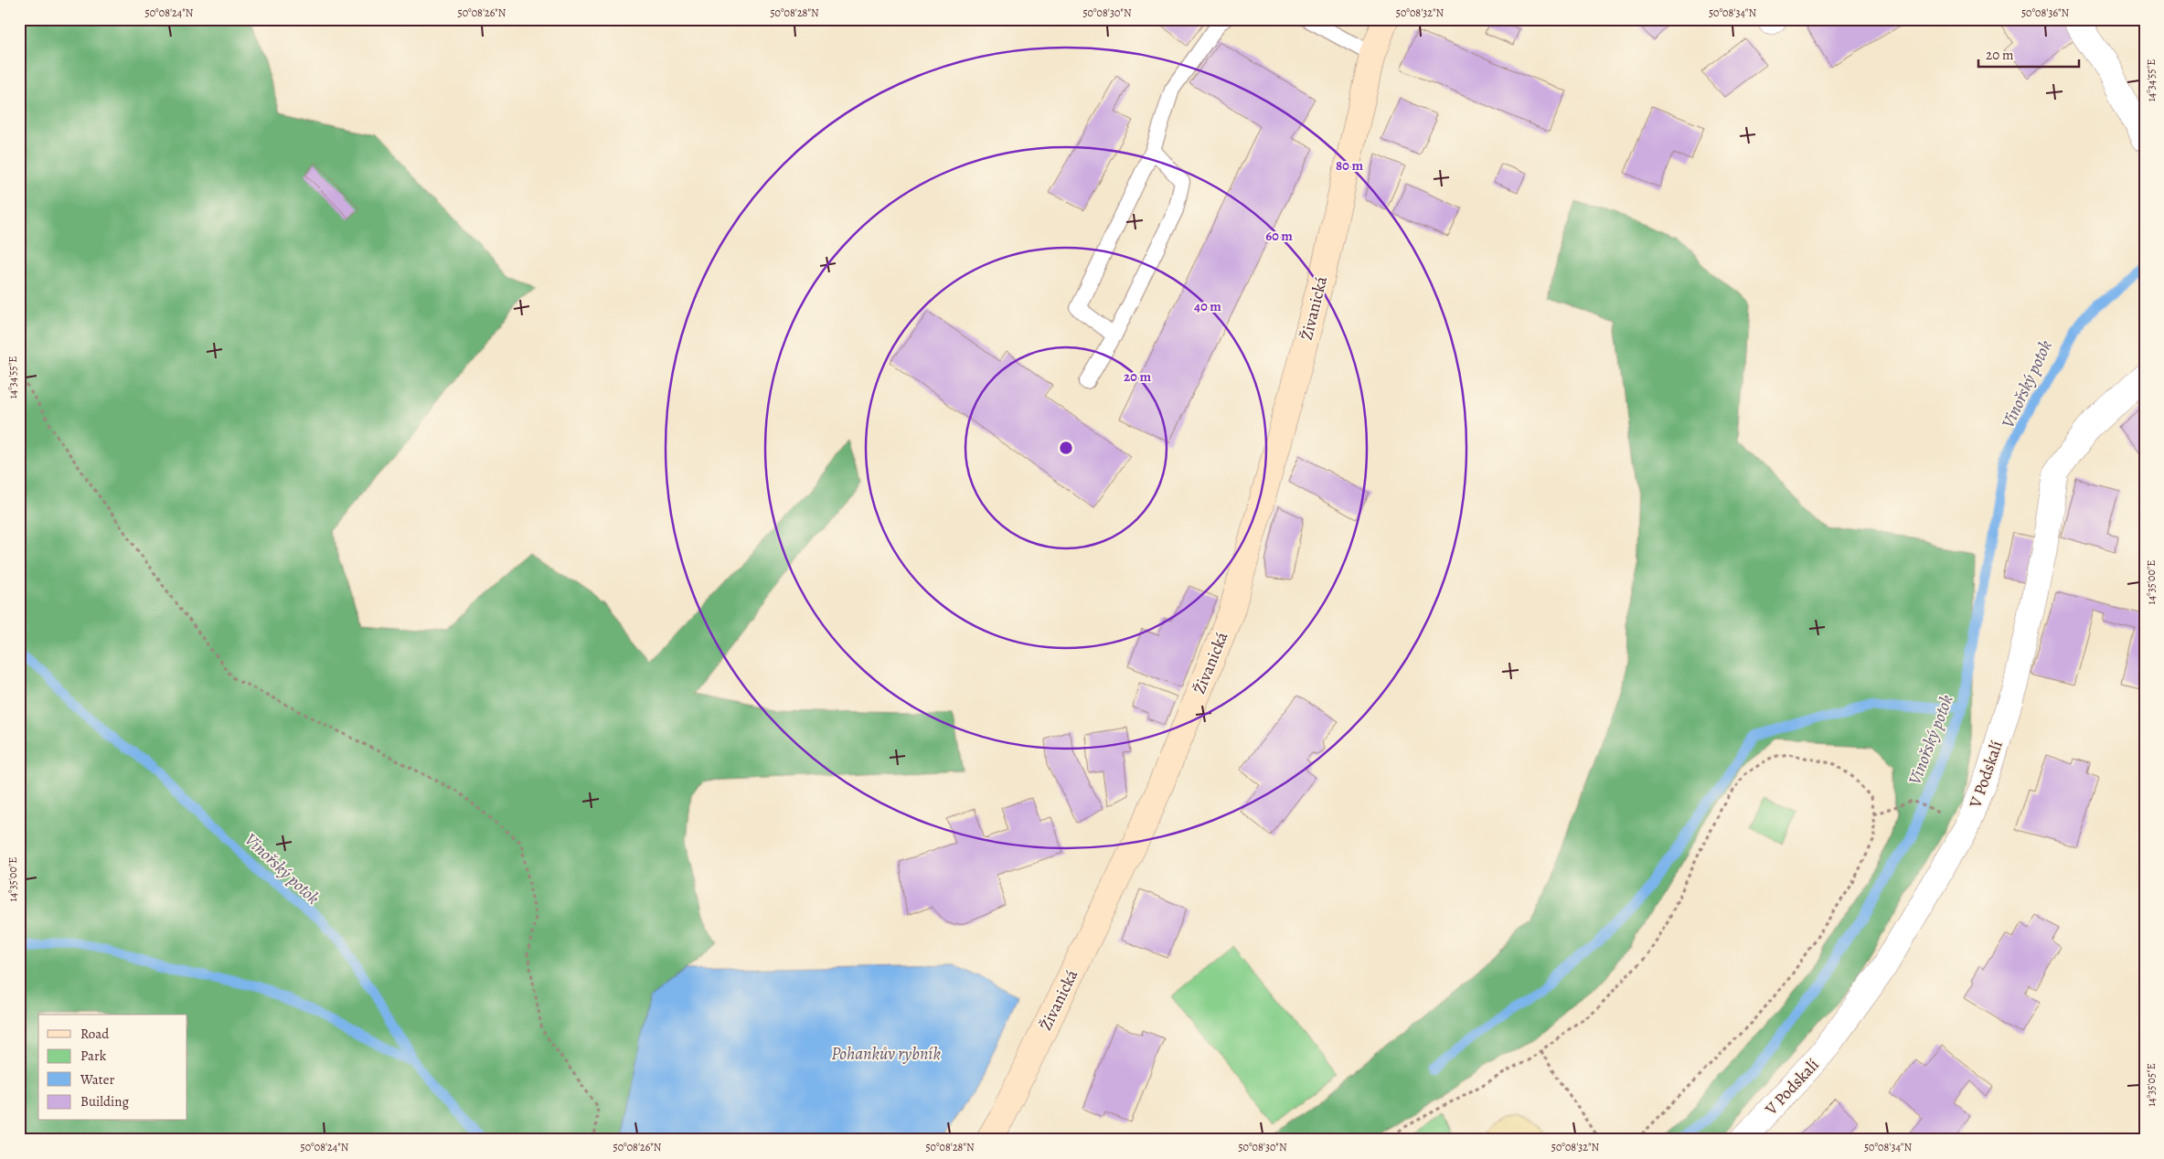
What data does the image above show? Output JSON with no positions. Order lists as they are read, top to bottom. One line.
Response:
{"streets":{"street":["Živanická","V Podskalí"]},"water":["Vinořský potok","Pohankův rybník"],"legend":["Road","Park","Water","Building"],"scale_bar":"20 m","coordinates":["50°08'24\"N","50°08'26\"N","50°08'28\"N","50°08'30\"N","50°08'32\"N","50°08'34\"N","50°08'36\"N","14°34'55\"E","14°35'00\"E","14°35'05\"E"],"rings":["80 m","60 m","40 m","20 m"]}
